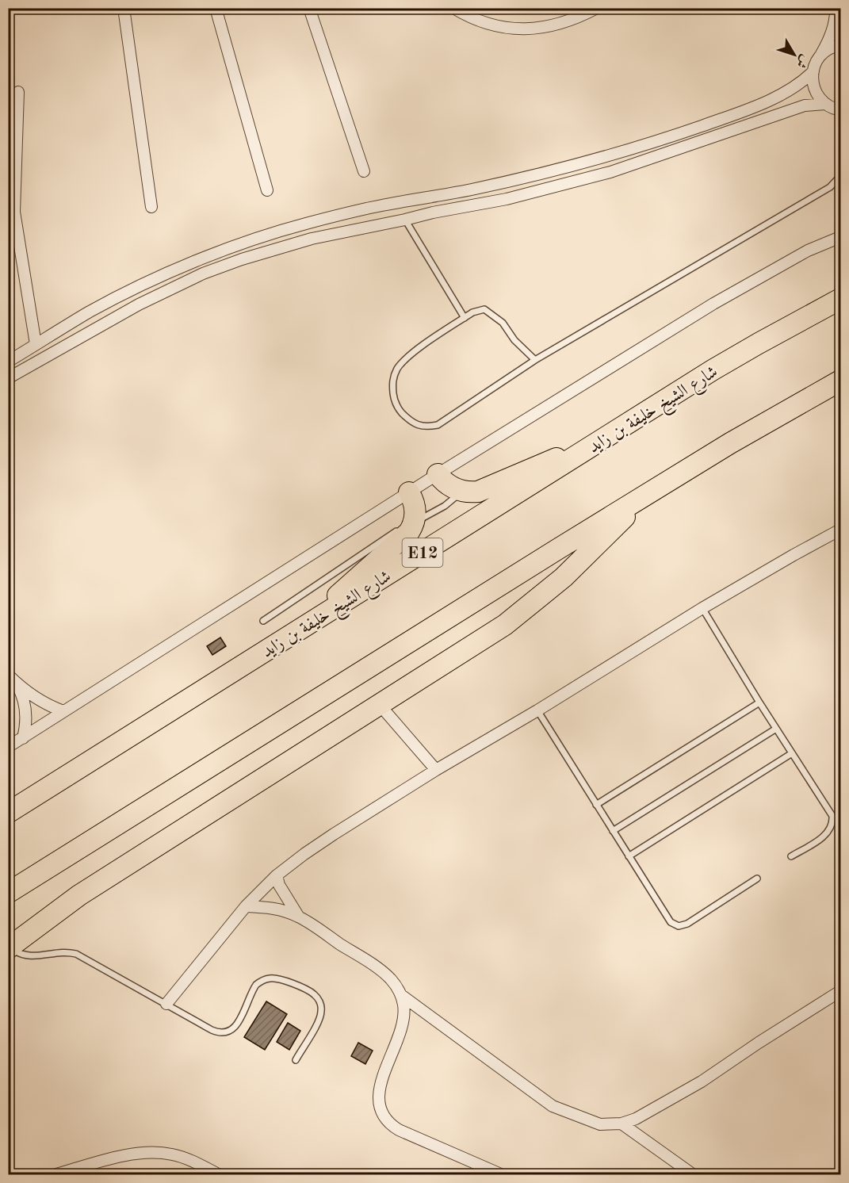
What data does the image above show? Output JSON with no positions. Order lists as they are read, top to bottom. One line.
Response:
{"streets":{"highway":["شارع الشيخ خليفة بن زايد","E12"]},"north":"bottom right"}
